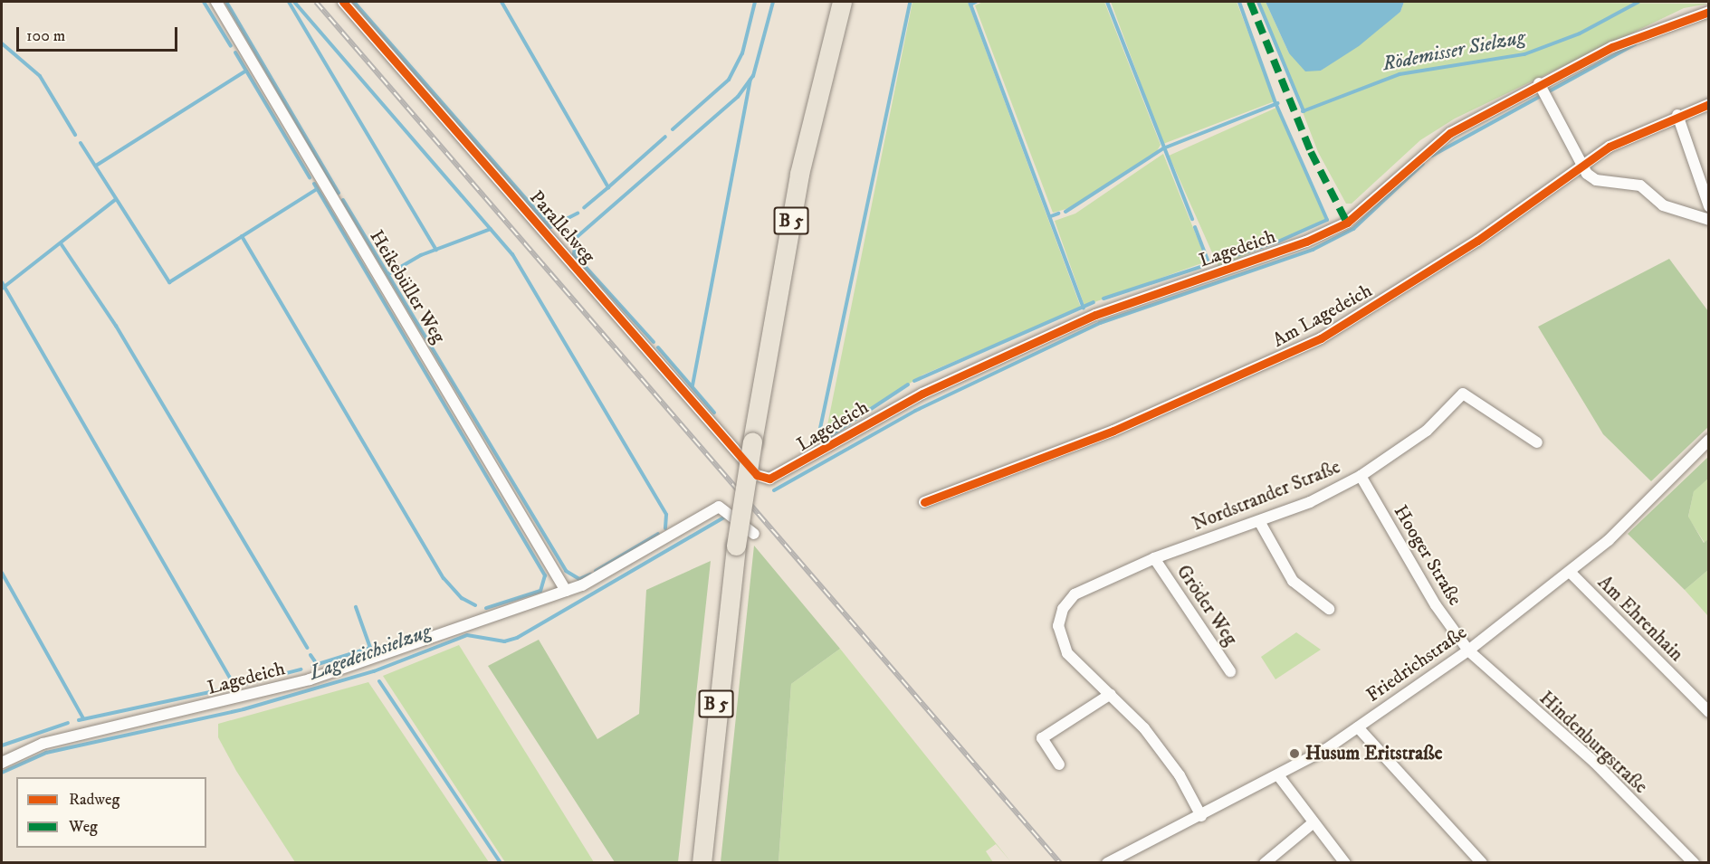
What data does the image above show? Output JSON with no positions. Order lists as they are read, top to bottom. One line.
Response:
{"streets":{"highway":["B 5"],"street":["Parallelweg","Lagedeich","Heikebüller Weg","Am Lagedeich","Nordstrander Straße","Hooger Straße","Gröder Weg","Am Ehrenhain","Friedrichstraße","Hindenburgstraße"]},"crossings":[["Parallelweg","Lagedeich"],["Lagedeich","Heikebüller Weg"],["Nordstrander Straße","Hooger Straße"],["Nordstrander Straße","Gröder Weg"],["Hooger Straße","Friedrichstraße"],["Hooger Straße","Hindenburgstraße"],["Am Ehrenhain","Friedrichstraße"],["Friedrichstraße","Hindenburgstraße"]],"water":["Rödemisser Sielzug","Lagedeichsielzug"],"places":["Husum Eritstraße"],"legend":["Radweg","Weg"],"scale_bar":"100 m"}
